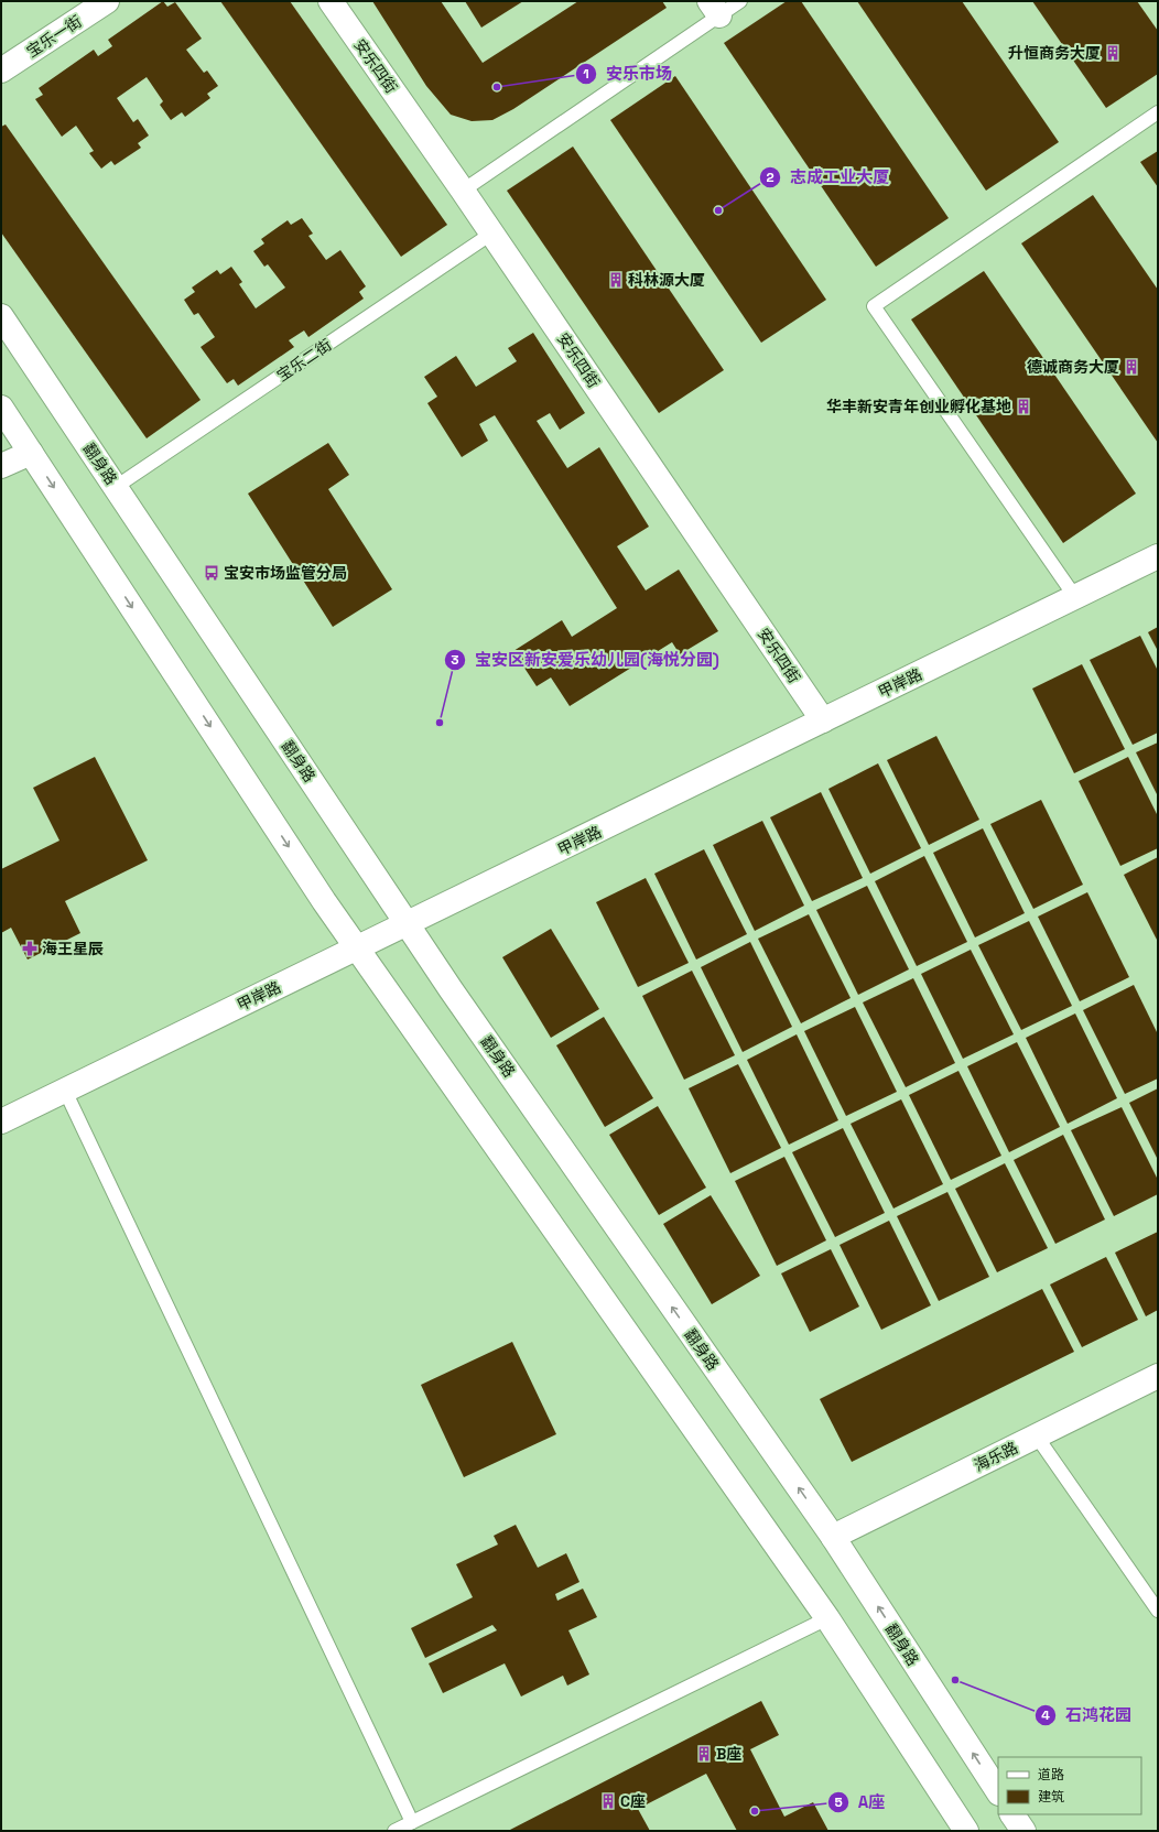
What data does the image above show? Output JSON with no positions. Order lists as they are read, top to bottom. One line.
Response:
{"streets":{"main road":["宝乐一街","安乐四街","翻身路","甲岸路","海乐路"],"lane":["宝乐二街"]},"crossings":[["安乐四街","宝乐二街"],["安乐四街","甲岸路"],["宝乐二街","翻身路"],["翻身路","甲岸路"],["翻身路","海乐路"]],"places":{"building":["升恒商务大厦","科林源大厦","德诚商务大厦","华丰新安青年创业孵化基地","B座","C座"],"other":["安乐市场","志成工业大厦","宝安区新安爱乐幼儿园(海悦分园)","石鸿花园","A座"],"bus stop":["宝安市场监管分局"],"pharmacy":["海王星辰"]},"legend":["道路","建筑"]}
